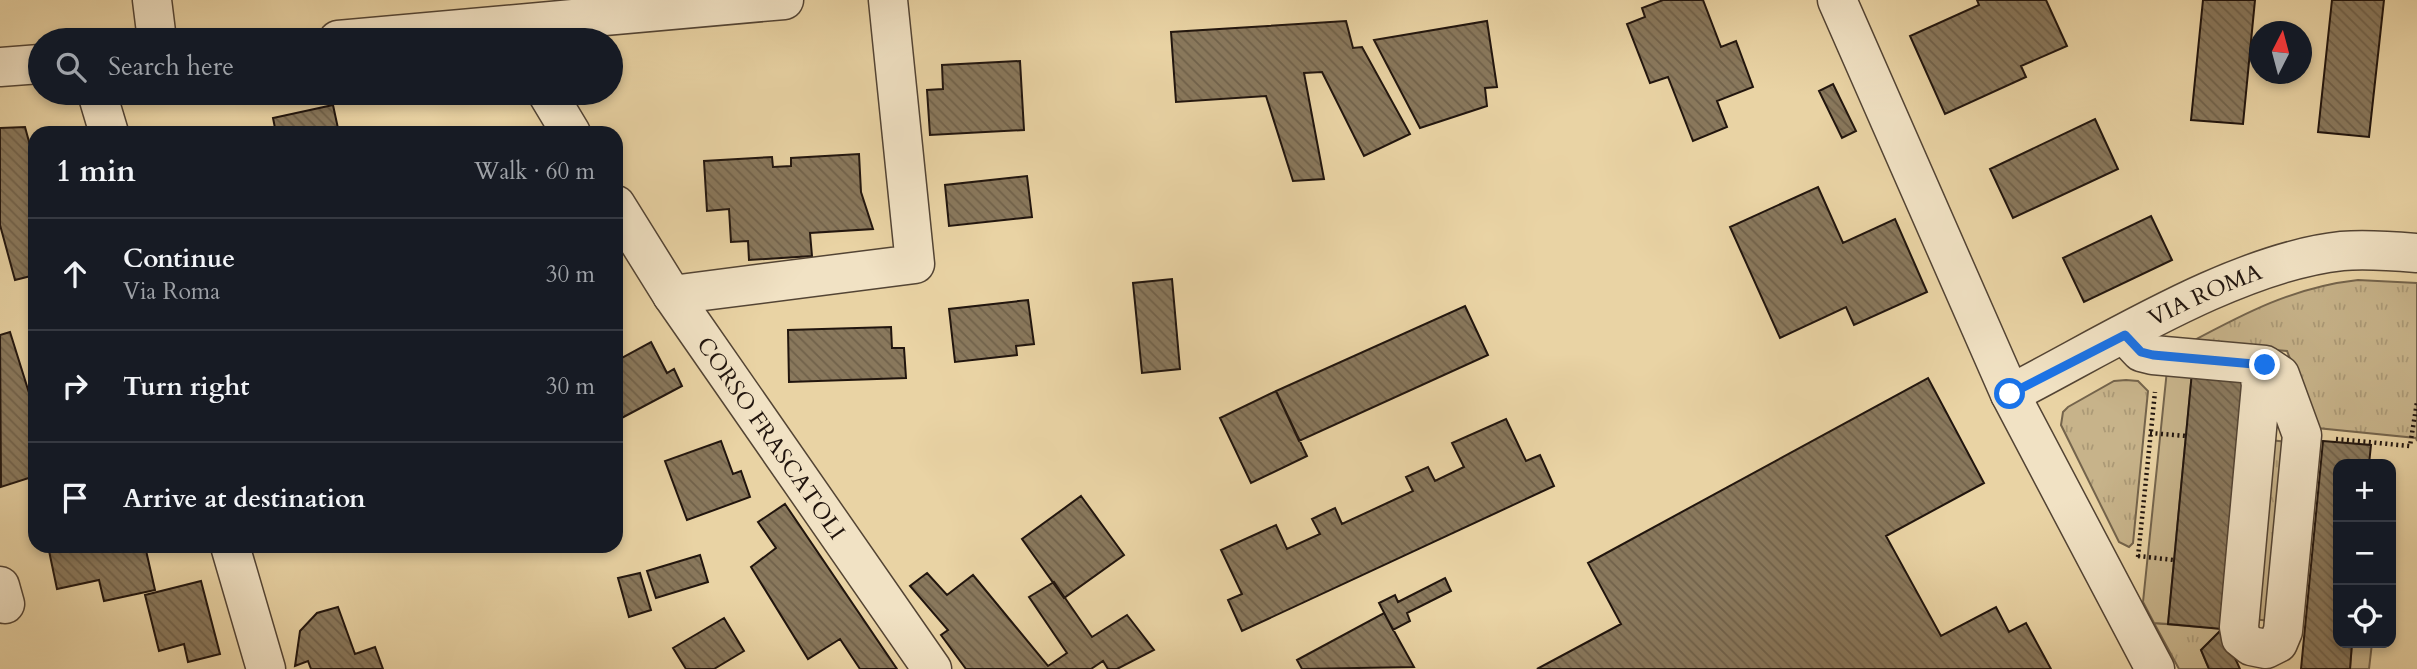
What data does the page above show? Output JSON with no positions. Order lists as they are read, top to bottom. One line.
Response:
{"streets":{"street":["VIA ROMA","CORSO FRASCATOLI"]},"north":"top","page":{"search":"Search here","heading":["1 min","Walk · 60 m"],"list":[["Continue","Via Roma","30 m"],["Turn right","30 m"],"Arrive at destination"],"map_buttons":["+","−"]}}
